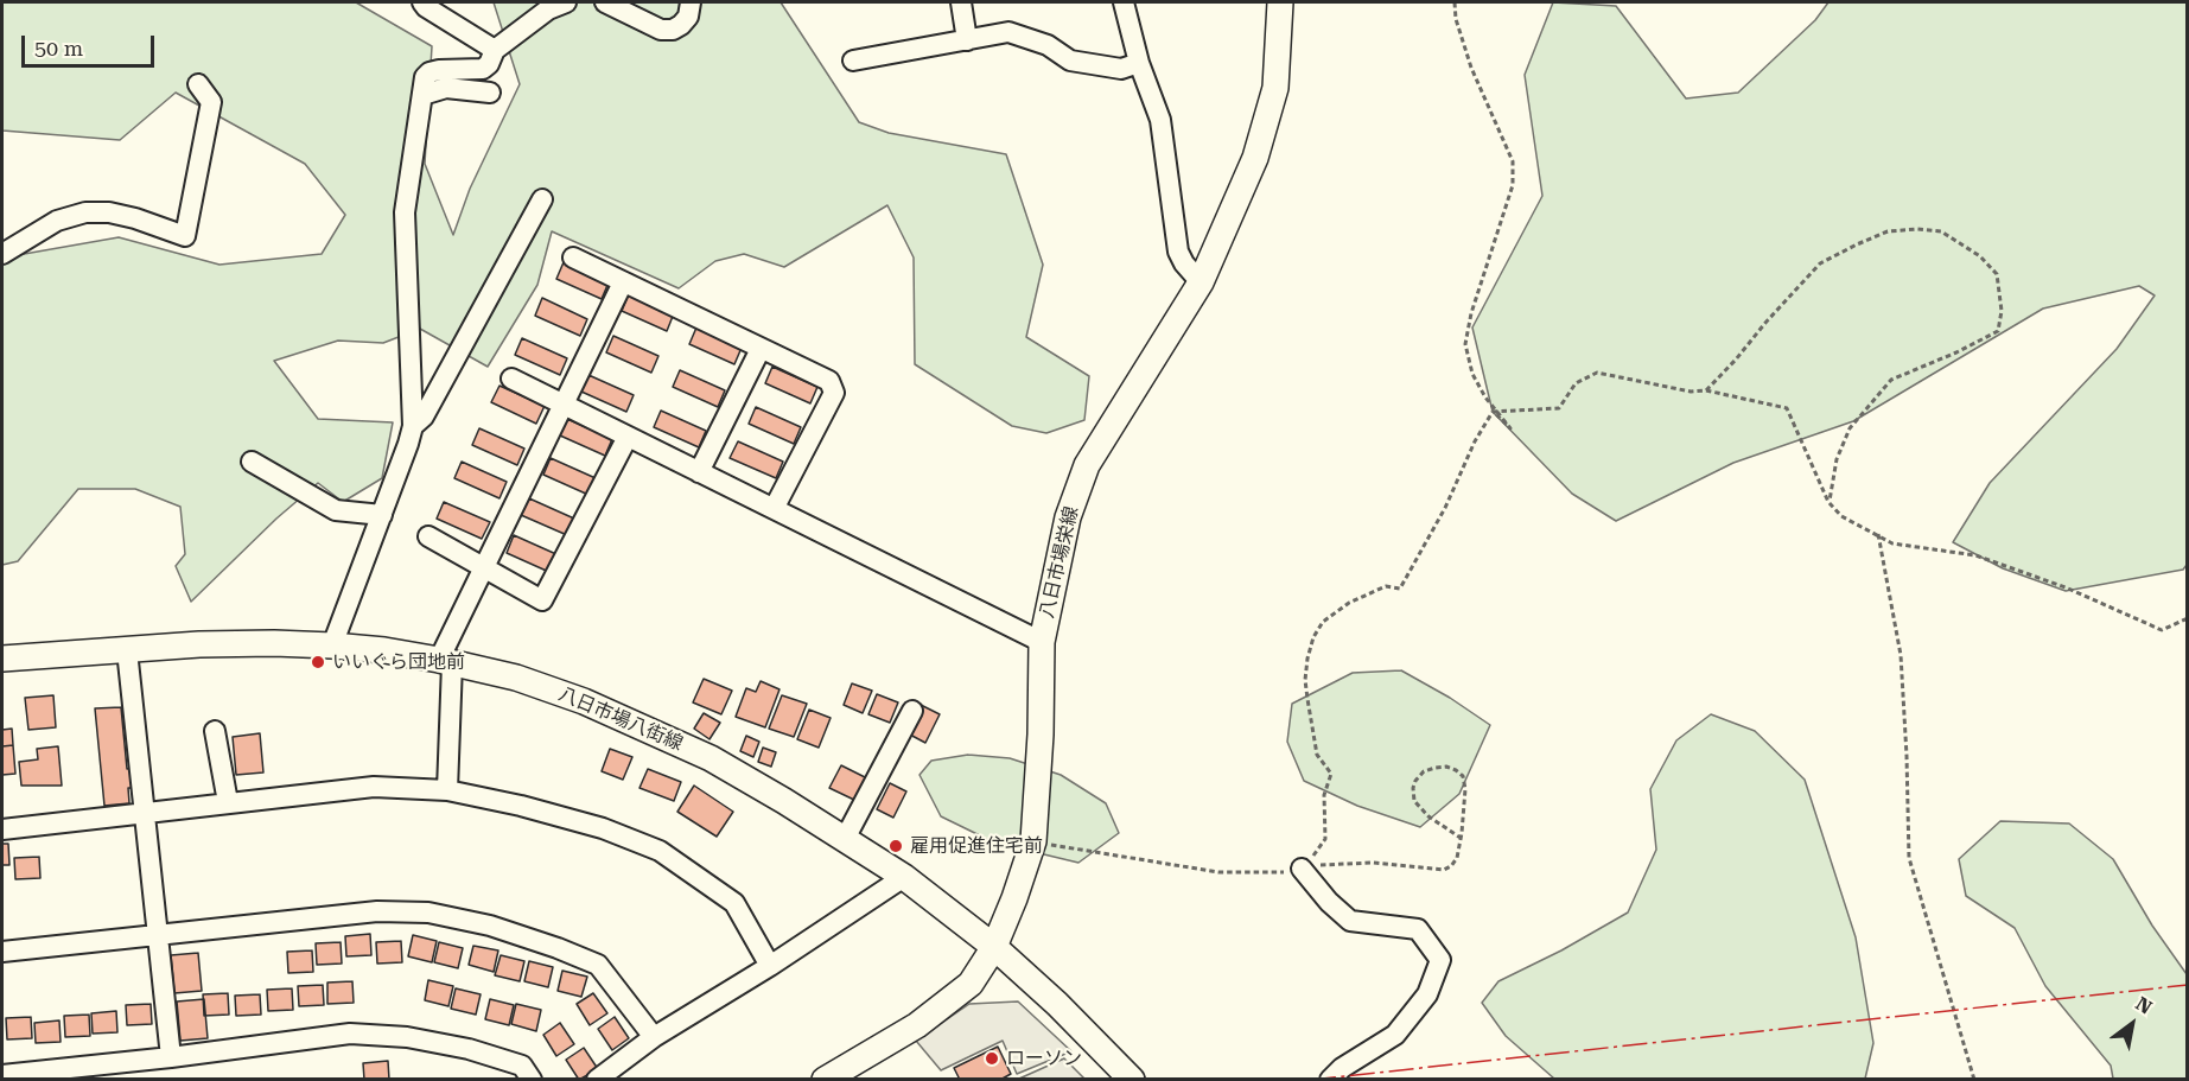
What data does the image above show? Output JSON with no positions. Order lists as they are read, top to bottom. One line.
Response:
{"streets":{"main road":["八日市場栄線","八日市場八街線"]},"crossings":[["八日市場栄線","八日市場八街線"]],"places":["いいぐら団地前","雇用促進住宅前","ローソン"],"scale_bar":"50 m","north":"top right"}
